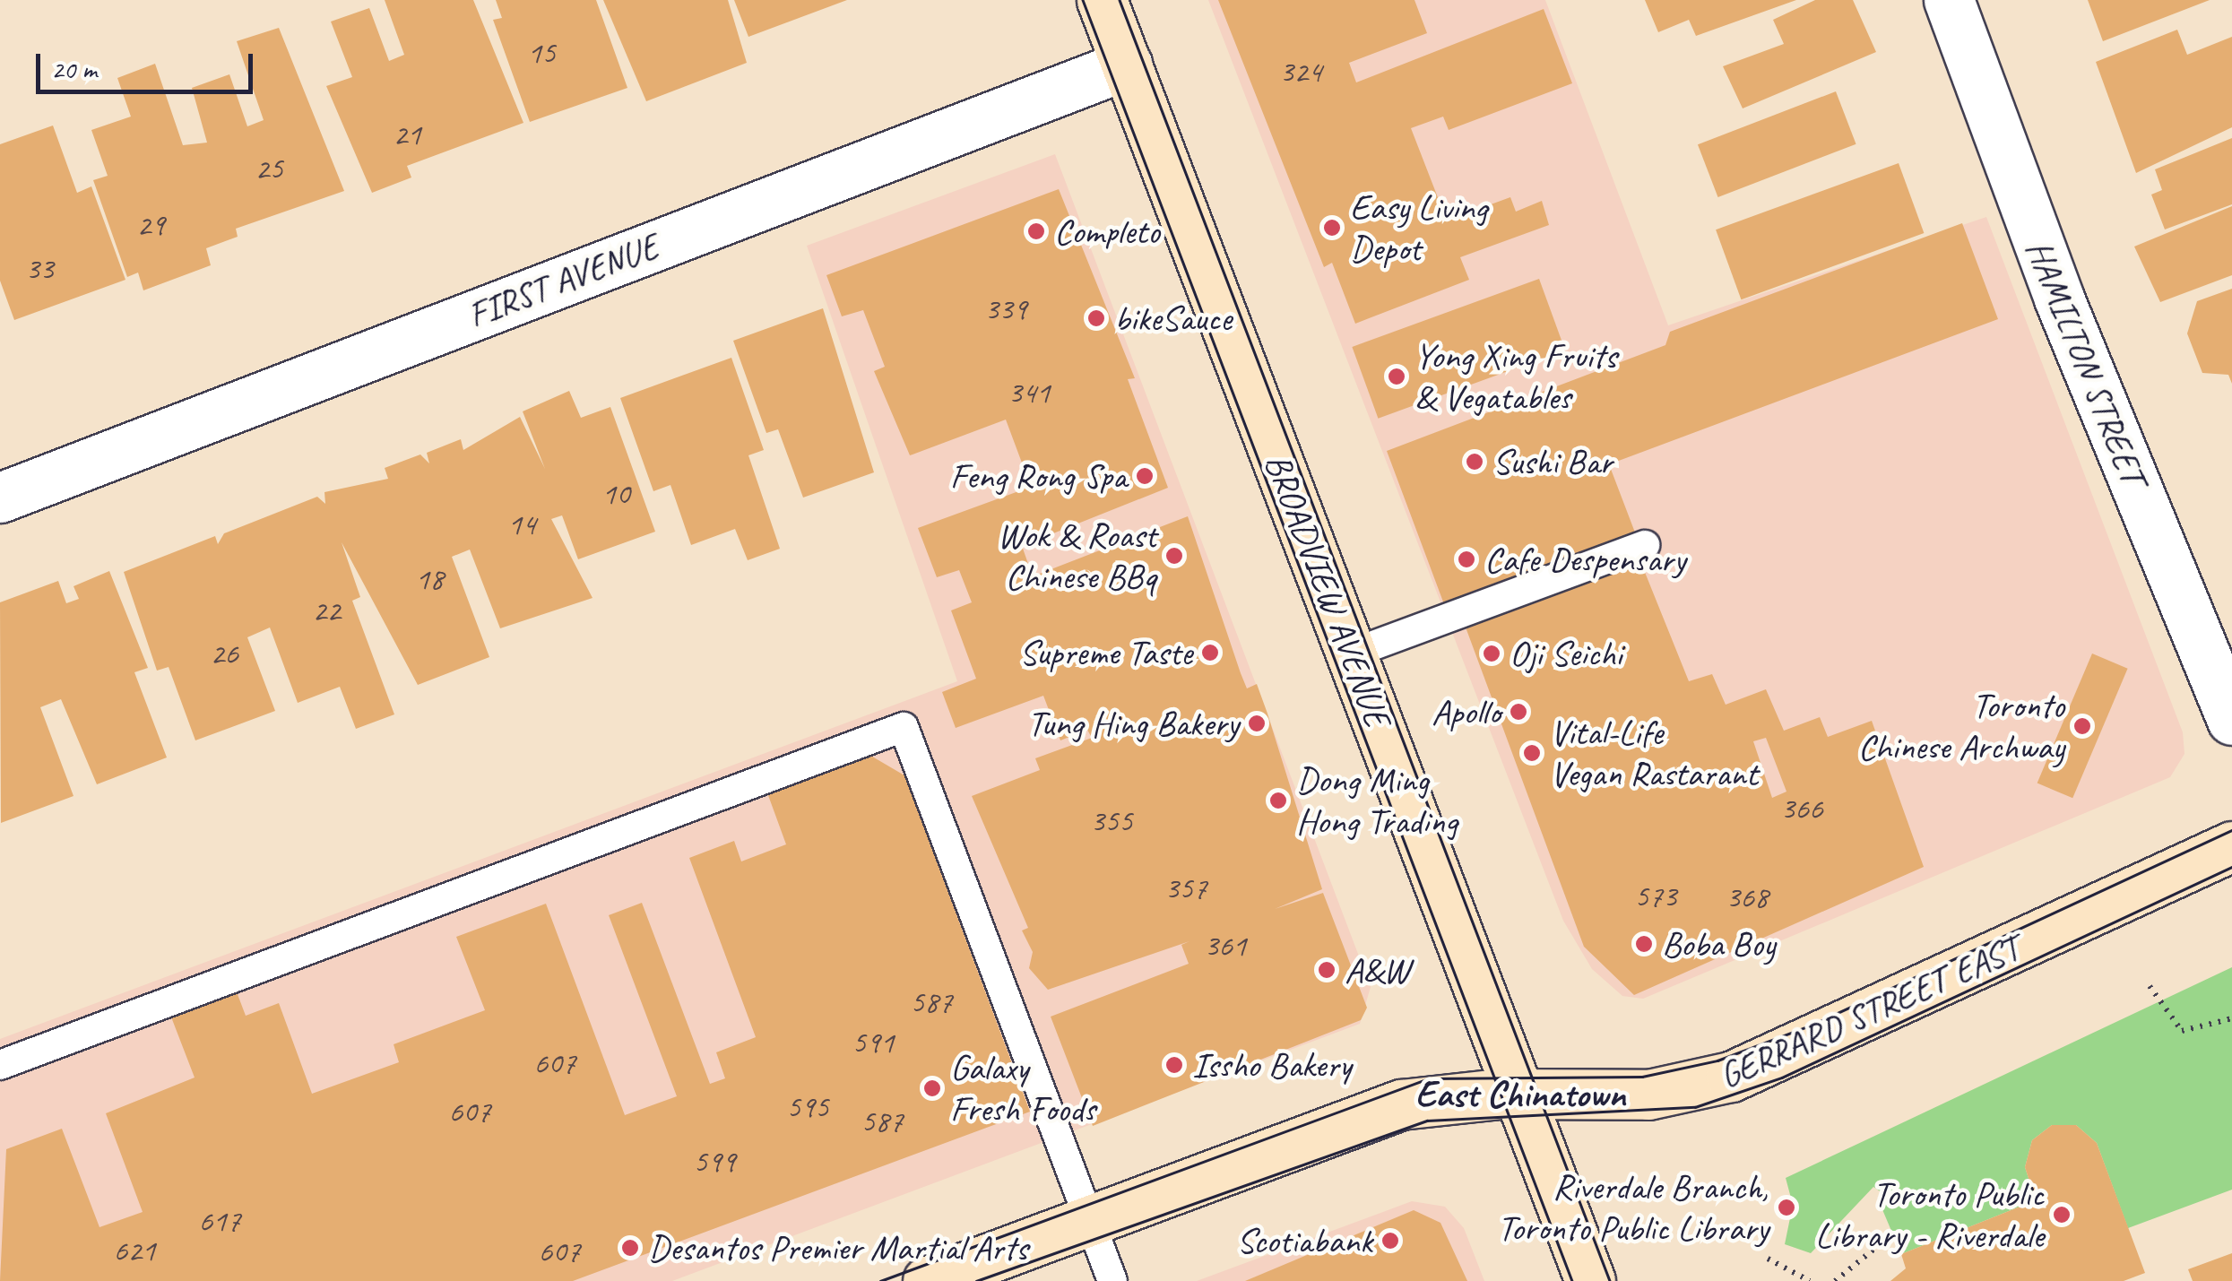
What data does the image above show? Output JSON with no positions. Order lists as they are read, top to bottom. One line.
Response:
{"streets":{"main road":["BROADVIEW AVENUE","GERRARD STREET EAST"],"street":["FIRST AVENUE","HAMILTON STREET"]},"crossings":[["FIRST AVENUE","BROADVIEW AVENUE"],["BROADVIEW AVENUE","GERRARD STREET EAST"]],"districts":["East Chinatown"],"places":["Easy Living Depot","Completo","bikeSauce","Yong Xing Fruits & Vegatables","Sushi Bar","Feng Rong Spa","Wok & Roast Chinese BBq","Cafe Despensary","Supreme Taste","Oji Seichi","Apollo","Tung Hing Bakery","Toronto Chinese Archway","Vital-Life Vegan Rastarant","Dong Ming Hong Trading","Boba Boy","A&W","Issho Bakery","Galaxy Fresh Foods","Riverdale Branch, Toronto Public Library","Toronto Public Library - Riverdale","Scotiabank","Desantos Premier Martial Arts"],"house_numbers":["15","324","21","25","29","33","339","341","10","14","18","22","26","366","355","357","573","368","361","587","591","607","595","607","587","599","617","621","607"],"scale_bar":"20 m"}
